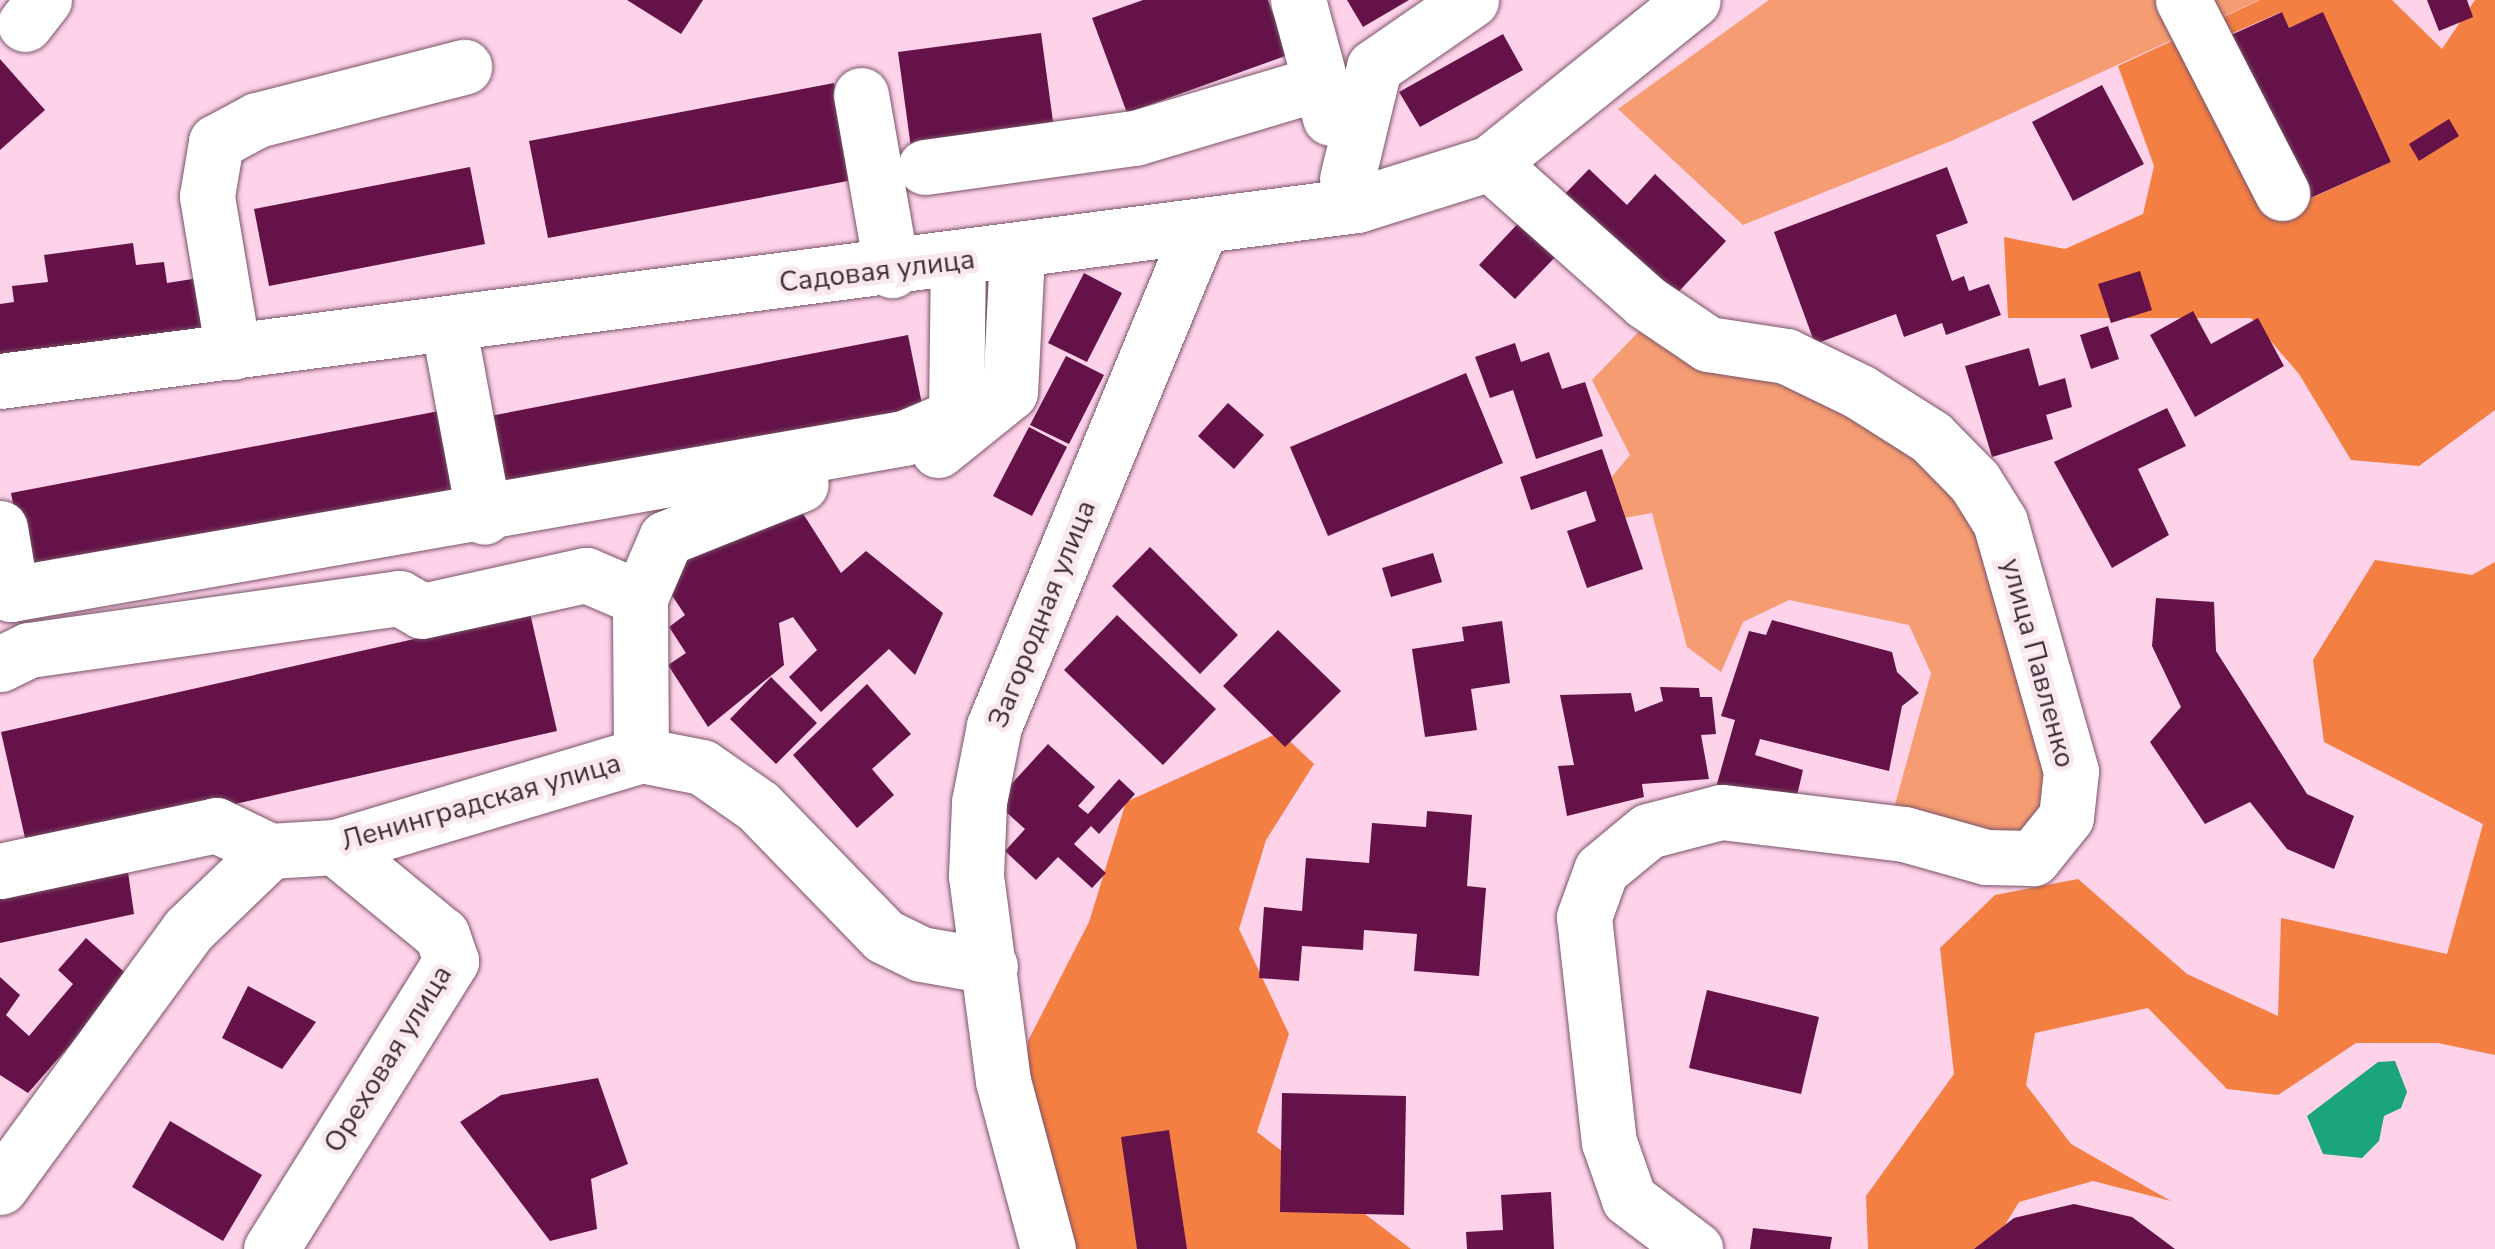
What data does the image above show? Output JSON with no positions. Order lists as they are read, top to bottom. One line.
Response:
{"streets":{"street":["Садовая улица","Загородная улица","улица Павленко","Ленинградская улица","Ореховая улица"]},"crossings":[["Садовая улица","Загородная улица"],["Садовая улица","улица Павленко"],["Загородная улица","Ленинградская улица"],["Ленинградская улица","Ореховая улица"]]}
